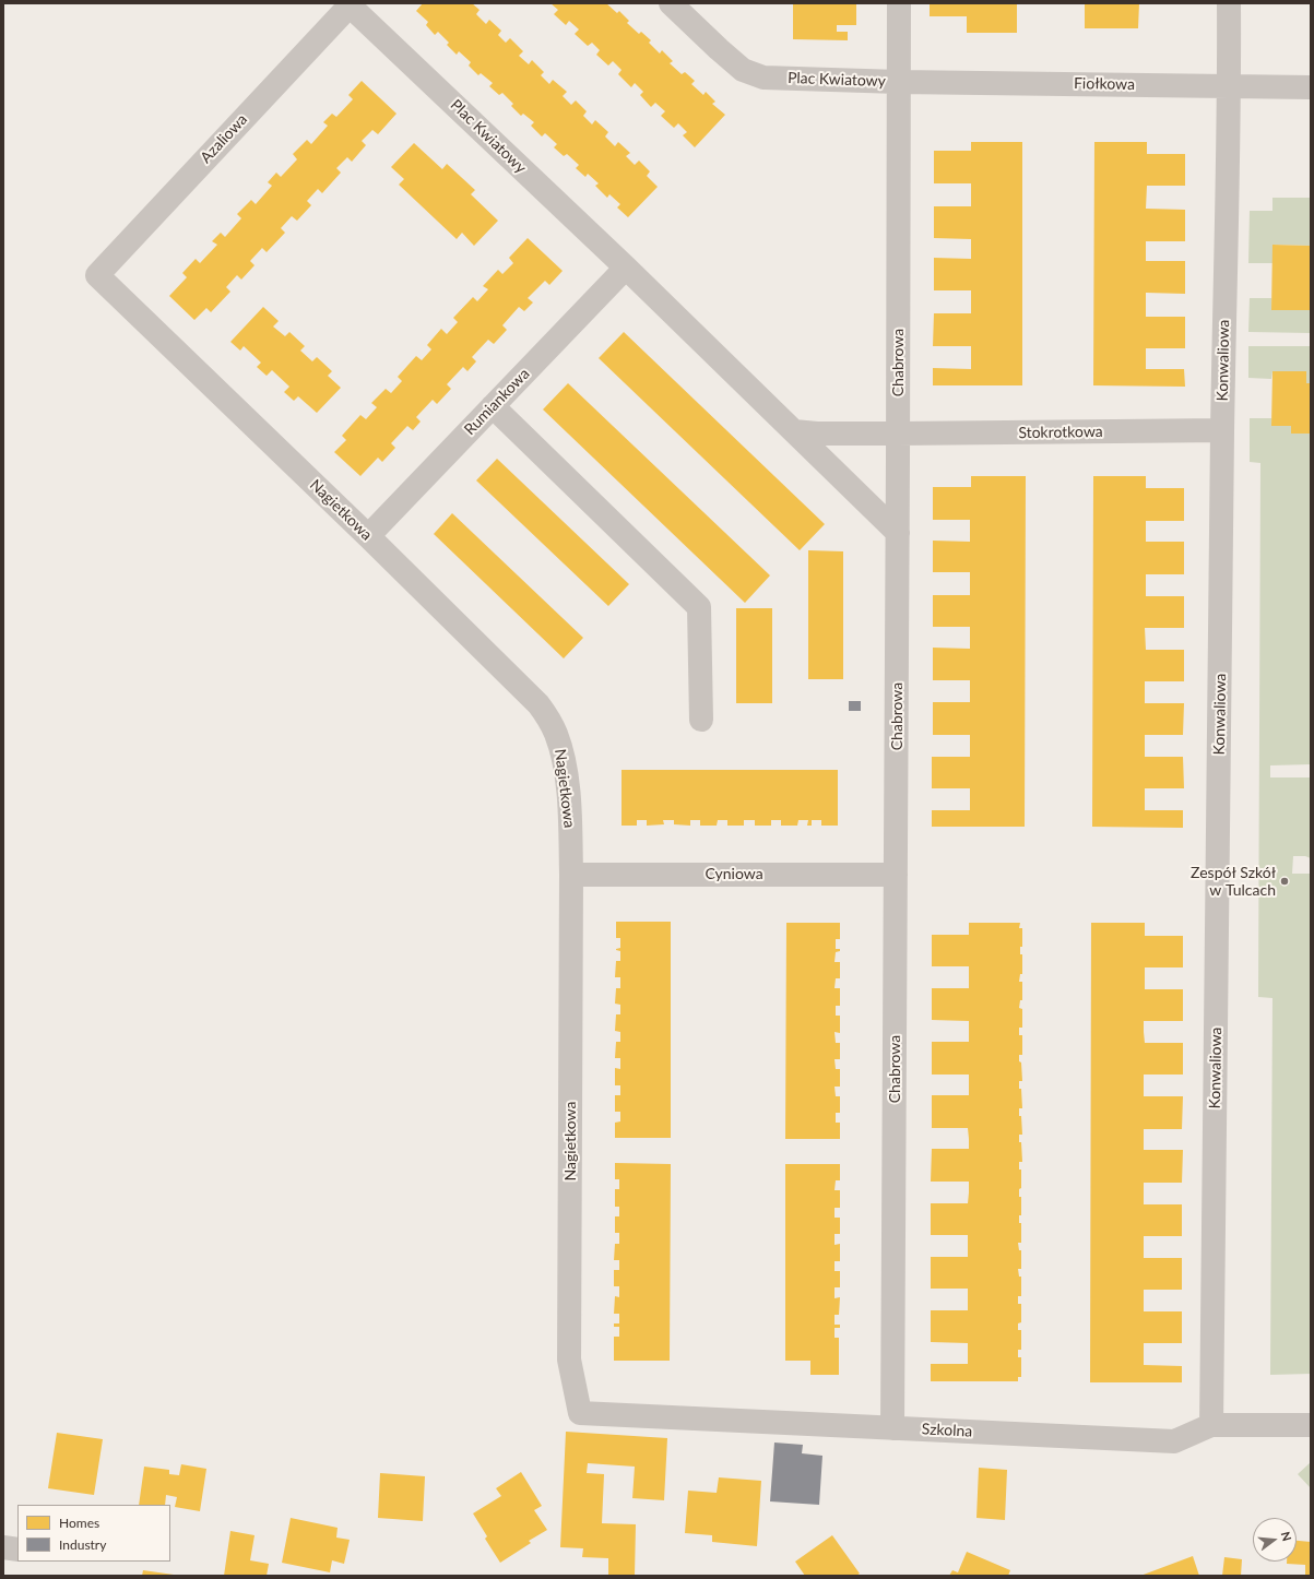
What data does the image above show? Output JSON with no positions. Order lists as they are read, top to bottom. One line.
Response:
{"streets":{"street":["Plac Kwiatowy","Fiołkowa","Azaliowa","Konwaliowa","Chabrowa","Rumiankowa","Stokrotkowa","Nagietkowa","Cyniowa","Szkolna"]},"crossings":[["Plac Kwiatowy","Fiołkowa"],["Plac Kwiatowy","Azaliowa"],["Plac Kwiatowy","Chabrowa"],["Plac Kwiatowy","Rumiankowa"],["Plac Kwiatowy","Stokrotkowa"],["Fiołkowa","Konwaliowa"],["Fiołkowa","Chabrowa"],["Azaliowa","Nagietkowa"],["Konwaliowa","Stokrotkowa"],["Konwaliowa","Szkolna"],["Chabrowa","Stokrotkowa"],["Chabrowa","Cyniowa"],["Chabrowa","Szkolna"],["Rumiankowa","Nagietkowa"],["Nagietkowa","Cyniowa"],["Nagietkowa","Szkolna"]],"places":["Zespół Szkół w Tulcach"],"legend":["Homes","Industry"],"north":"right"}
